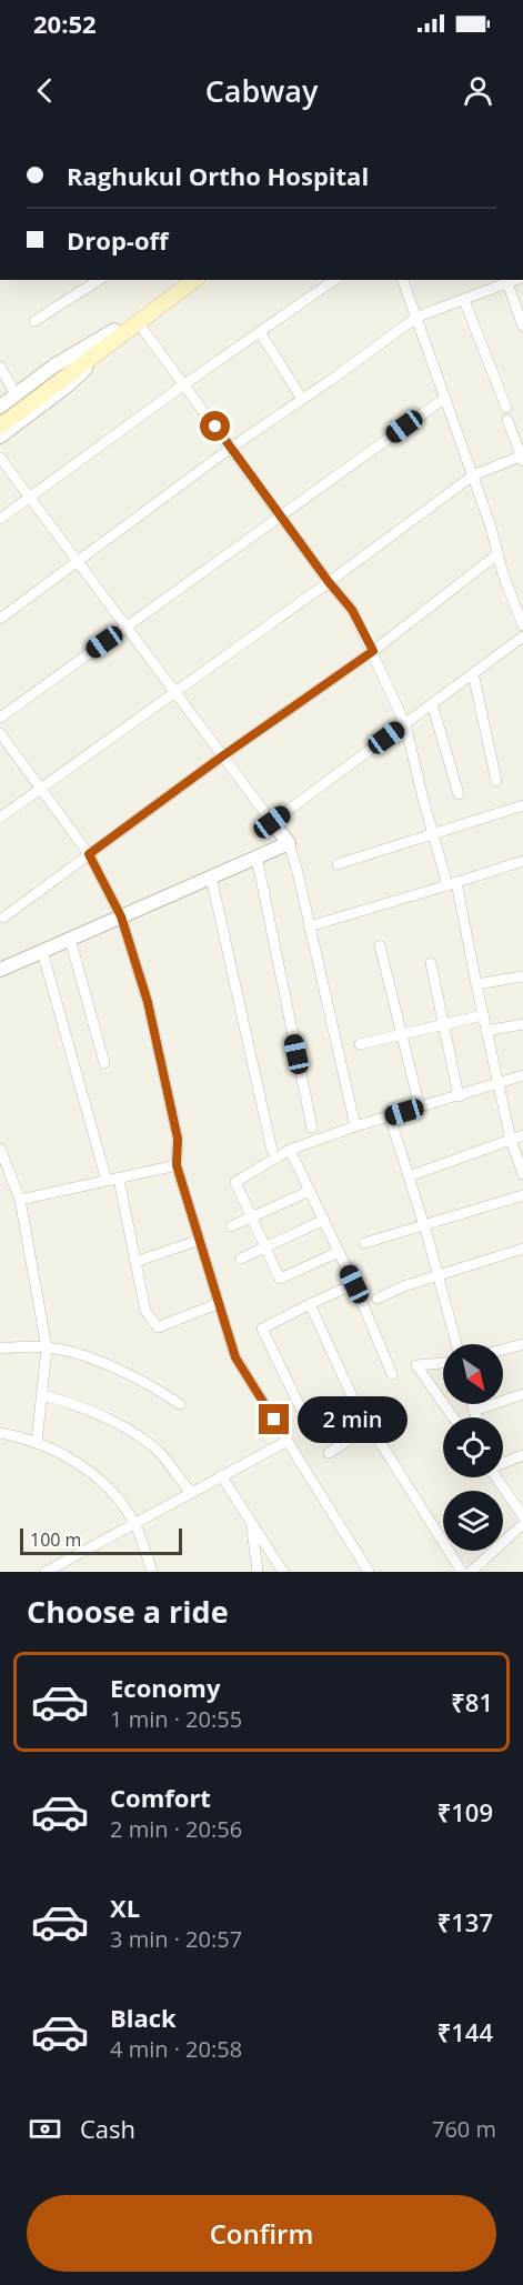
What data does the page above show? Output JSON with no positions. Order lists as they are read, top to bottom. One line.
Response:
{"scale_bar":"100 m","north":"bottom right","page":{"status":"20:52","header":"Cabway","banner":["Raghukul Ortho Hospital","Drop-off"],"bubble":"2 min","scale":"100 m","heading":"Choose a ride","list":[{"name":"Economy","note":"1 min · 20:55","value":"₹81"},{"name":"Comfort","note":"2 min · 20:56","value":"₹109"},{"name":"XL","note":"3 min · 20:57","value":"₹137"},{"name":"Black","note":"4 min · 20:58","value":"₹144"}],"pay":["Cash","760 m"],"buttons":"Confirm"}}
